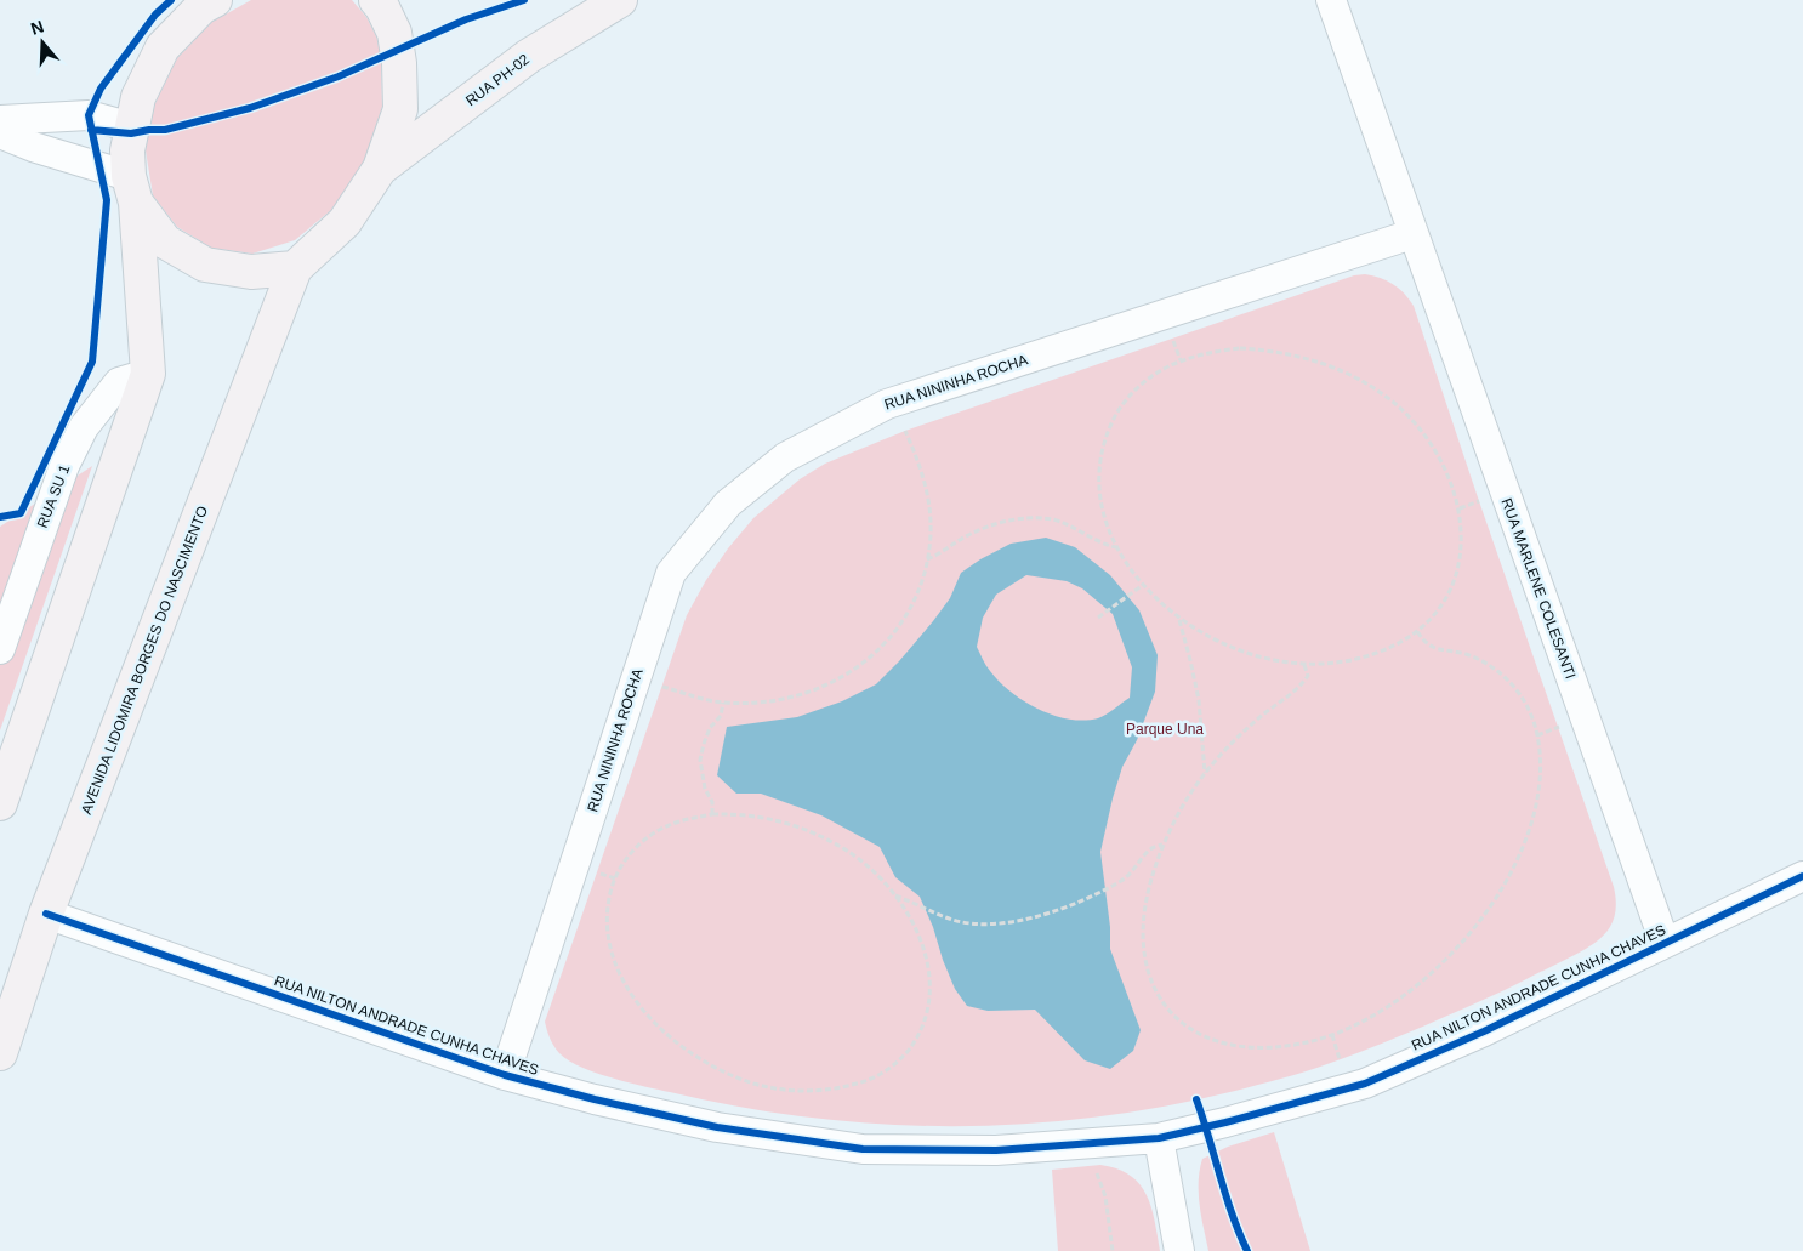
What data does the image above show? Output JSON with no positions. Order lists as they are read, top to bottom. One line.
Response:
{"streets":{"street":["RUA PH-02","RUA NININHA ROCHA","RUA SU 1","RUA MARLENE COLESANTI","AVENIDA LIDOMIRA BORGES DO NASCIMENTO","RUA NILTON ANDRADE CUNHA CHAVES"]},"crossings":[["RUA NININHA ROCHA","RUA MARLENE COLESANTI"],["RUA NININHA ROCHA","RUA NILTON ANDRADE CUNHA CHAVES"],["RUA MARLENE COLESANTI","RUA NILTON ANDRADE CUNHA CHAVES"],["AVENIDA LIDOMIRA BORGES DO NASCIMENTO","RUA NILTON ANDRADE CUNHA CHAVES"]],"parks":["Parque Una"],"north":"top"}
